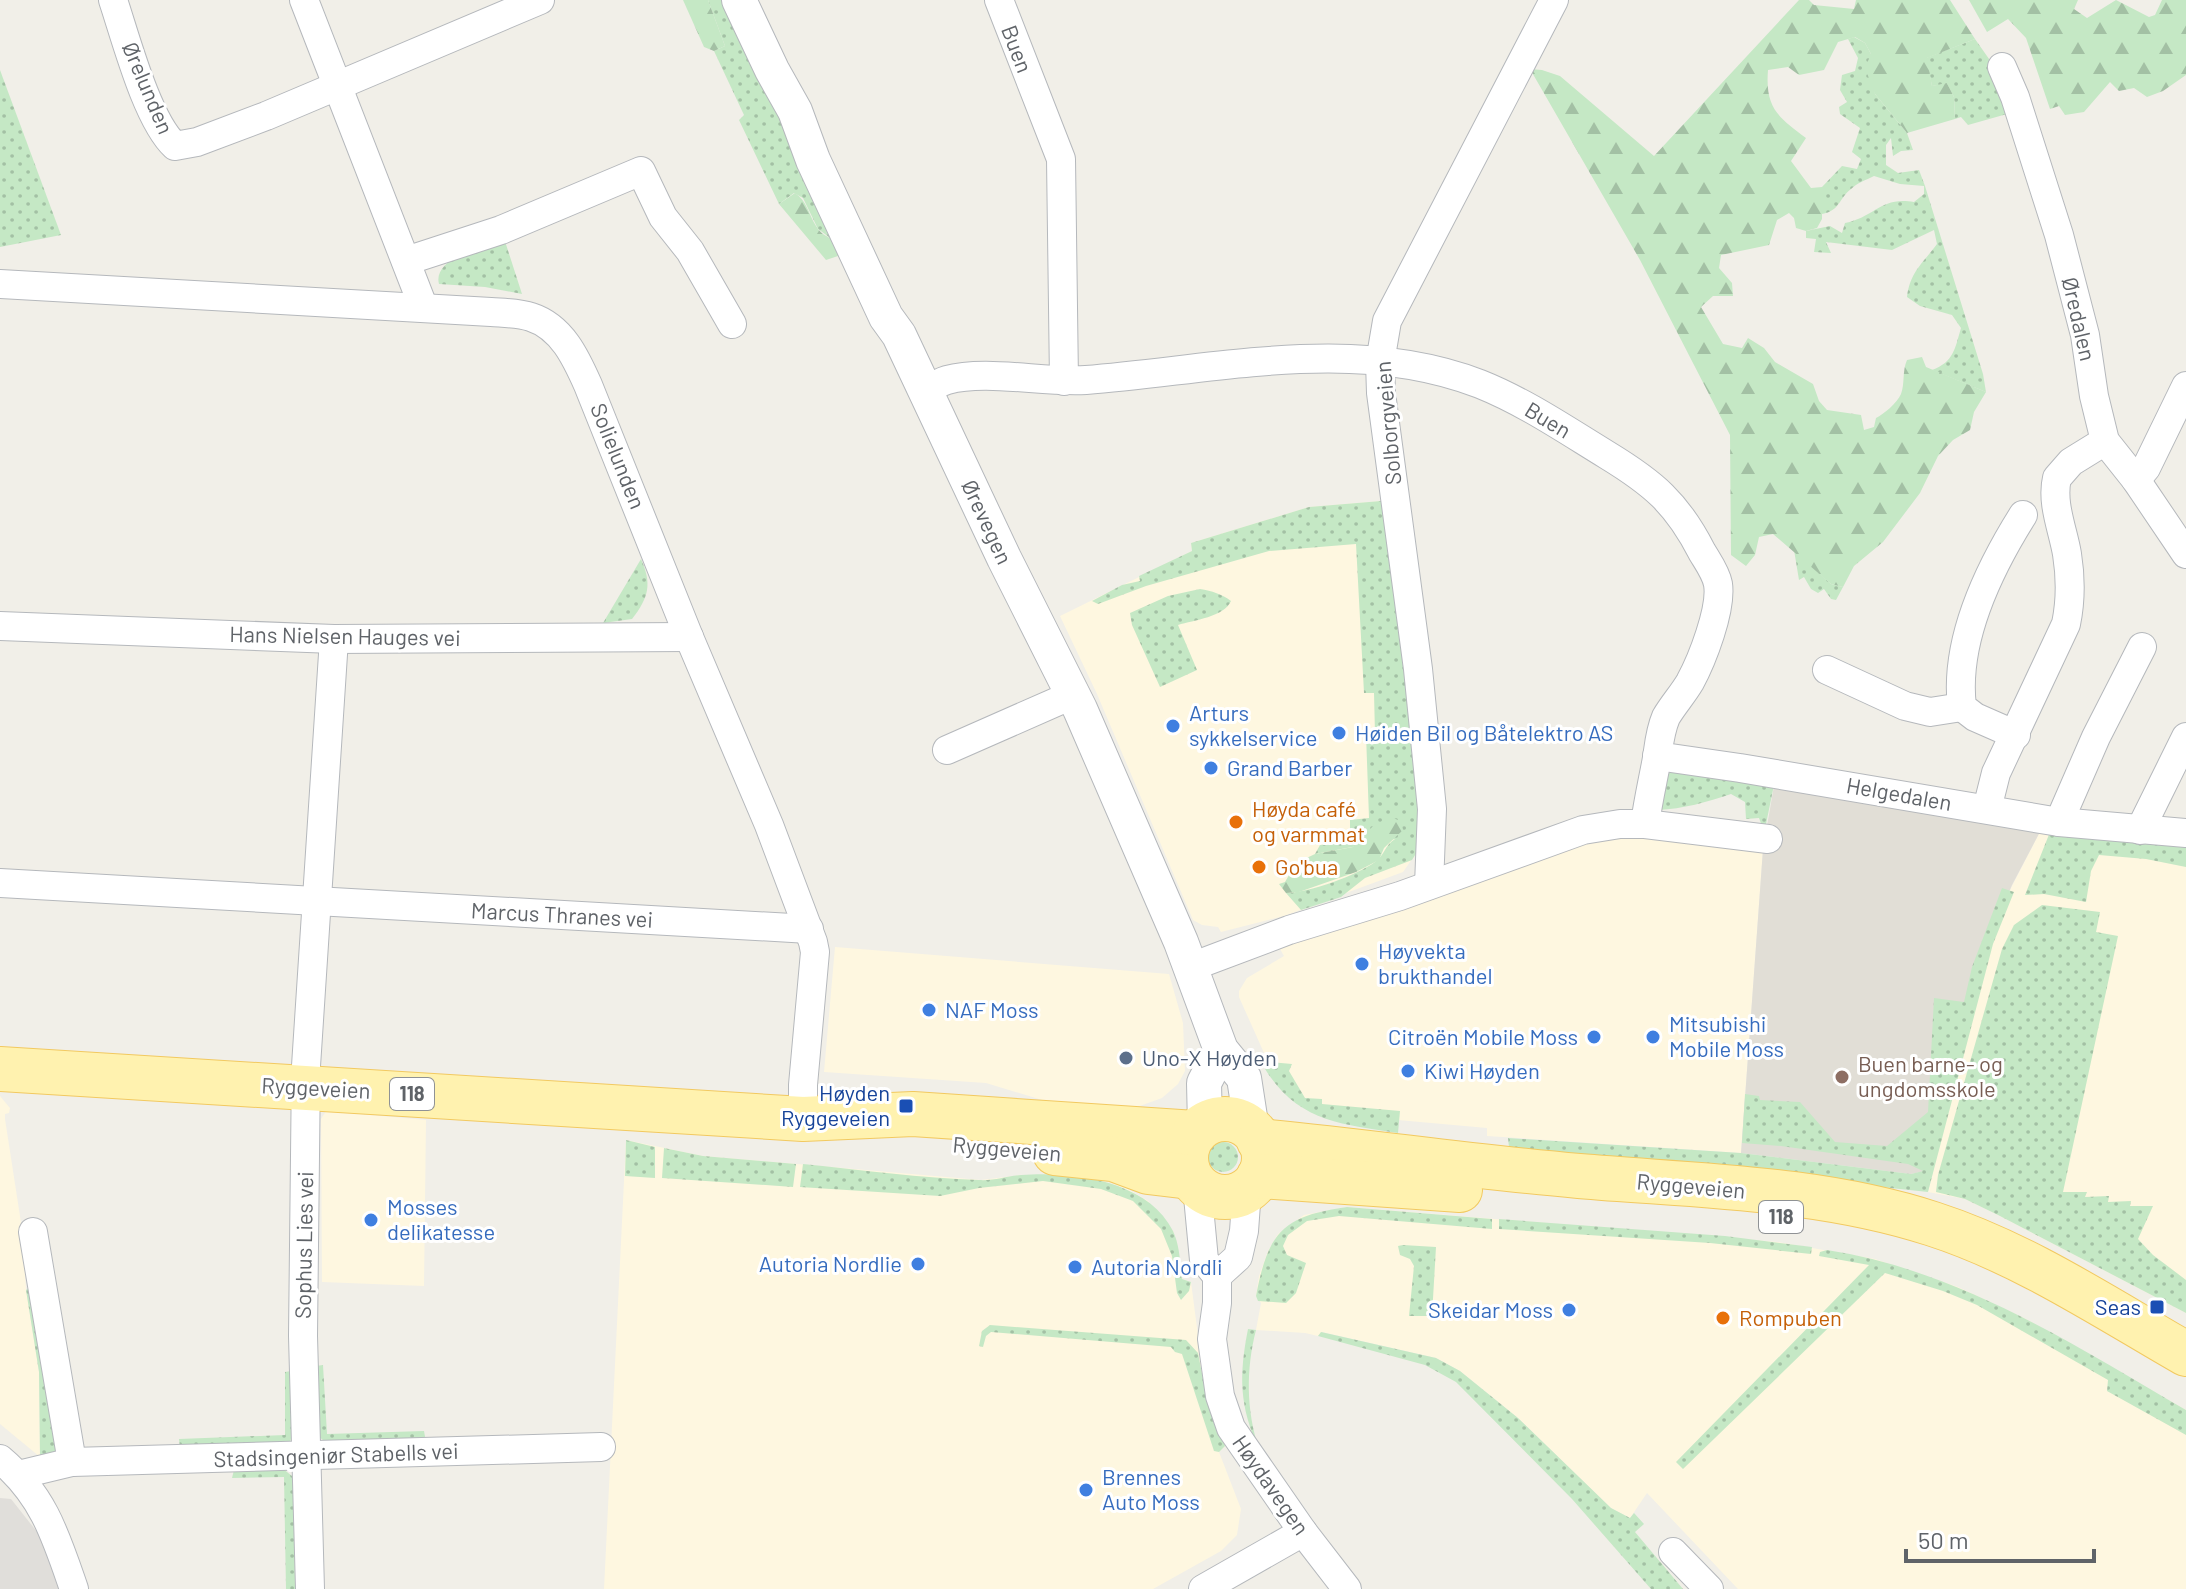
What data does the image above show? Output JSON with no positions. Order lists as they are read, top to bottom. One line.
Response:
{"streets":{"main road":["Ryggeveien","118"],"street":["Buen","Ørelunden","Øredalen","Solborgveien","Solielunden","Ørevegen","Hans Nielsen Hauges vei","Helgedalen","Marcus Thranes vei","Sophus Lies vei","Stadsingeniør Stabells vei","Høydavegen"]},"crossings":[["Buen","Solborgveien"],["Buen","Ørevegen"],["Buen","Helgedalen"],["Solielunden","Hans Nielsen Hauges vei"],["Solielunden","Marcus Thranes vei"],["Solielunden","Ryggeveien"],["Ørevegen","Ryggeveien"],["Ørevegen","118"],["Ørevegen","Høydavegen"],["Marcus Thranes vei","Sophus Lies vei"],["Ryggeveien","118"],["Ryggeveien","Sophus Lies vei"],["Ryggeveien","Høydavegen"],["118","Høydavegen"],["Sophus Lies vei","Stadsingeniør Stabells vei"]],"places":{"other":["Arturs sykkelservice","Høiden Bil og Båtelektro AS","Grand Barber","Høyda café og varmmat","Go'bua","Høyvekta brukthandel","NAF Moss","Citroën Mobile Moss","Mitsubishi Mobile Moss","Uno-X Høyden","Kiwi Høyden","Buen barne- og ungdomsskole","Mosses delikatesse","Autoria Nordlie","Autoria Nordli","Skeidar Moss","Rompuben","Brennes Auto Moss"],"transit":["Høyden Ryggeveien","Seas"]},"scale_bar":"50 m"}
